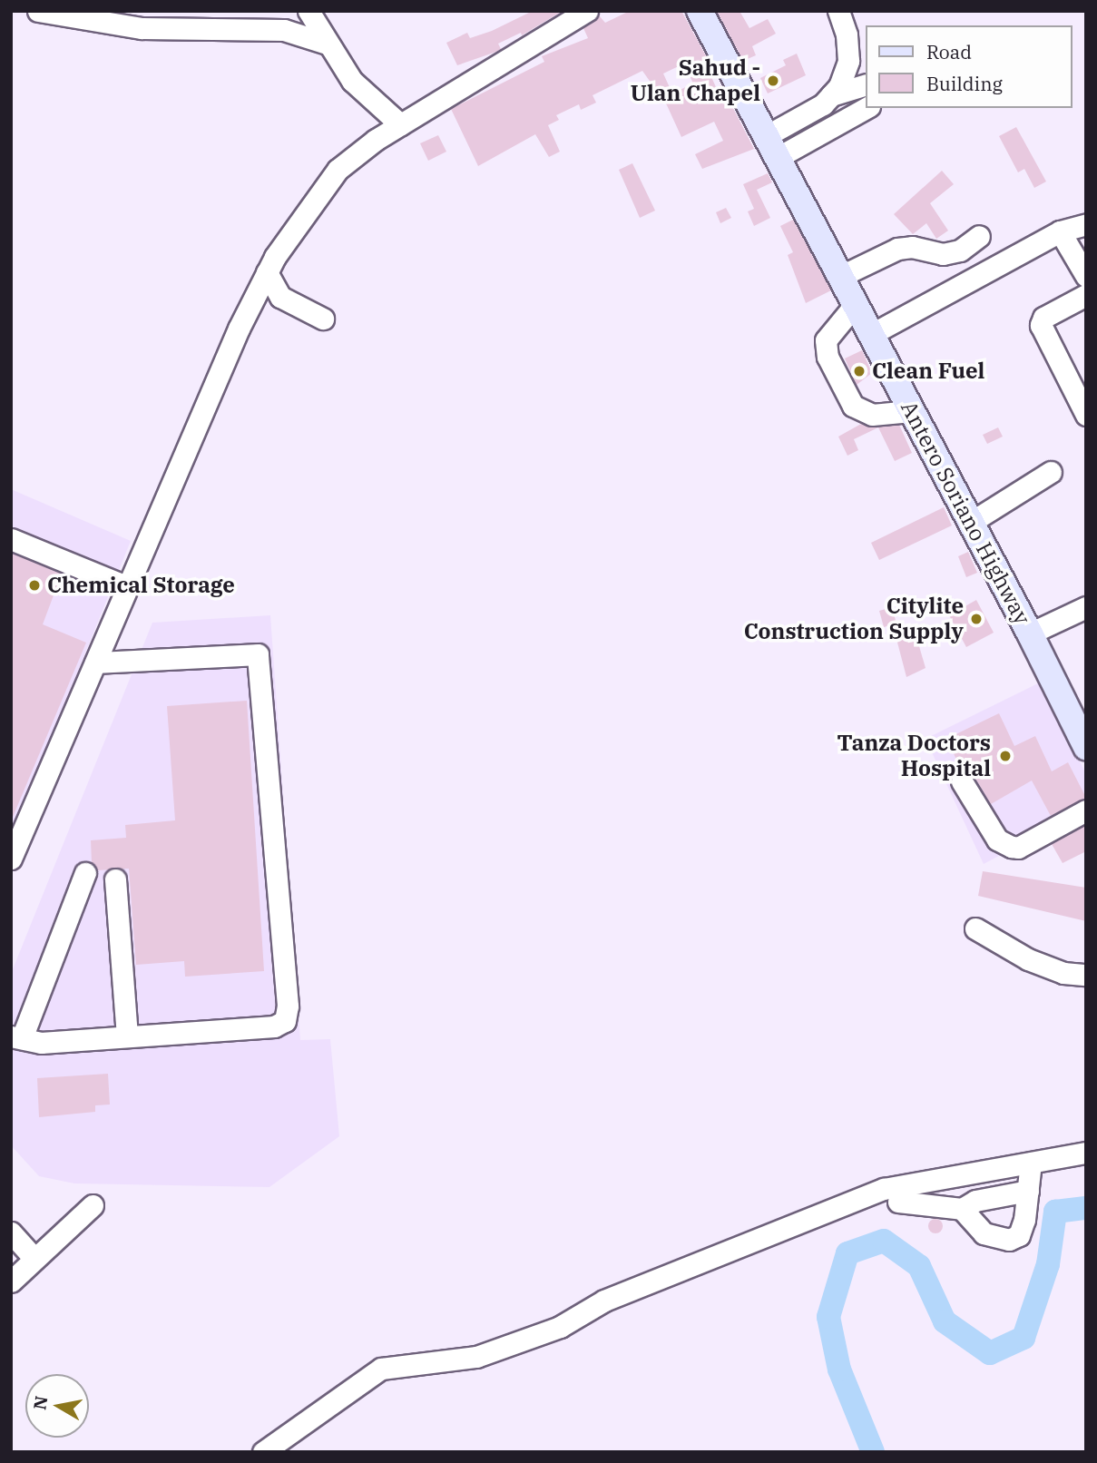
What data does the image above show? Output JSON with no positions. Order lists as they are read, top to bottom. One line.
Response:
{"streets":{"main road":["Antero Soriano Highway"]},"places":["Sahud - Ulan Chapel","Clean Fuel","Chemical Storage","Citylite Construction Supply","Tanza Doctors Hospital"],"legend":["Road","Building"],"north":"left"}
